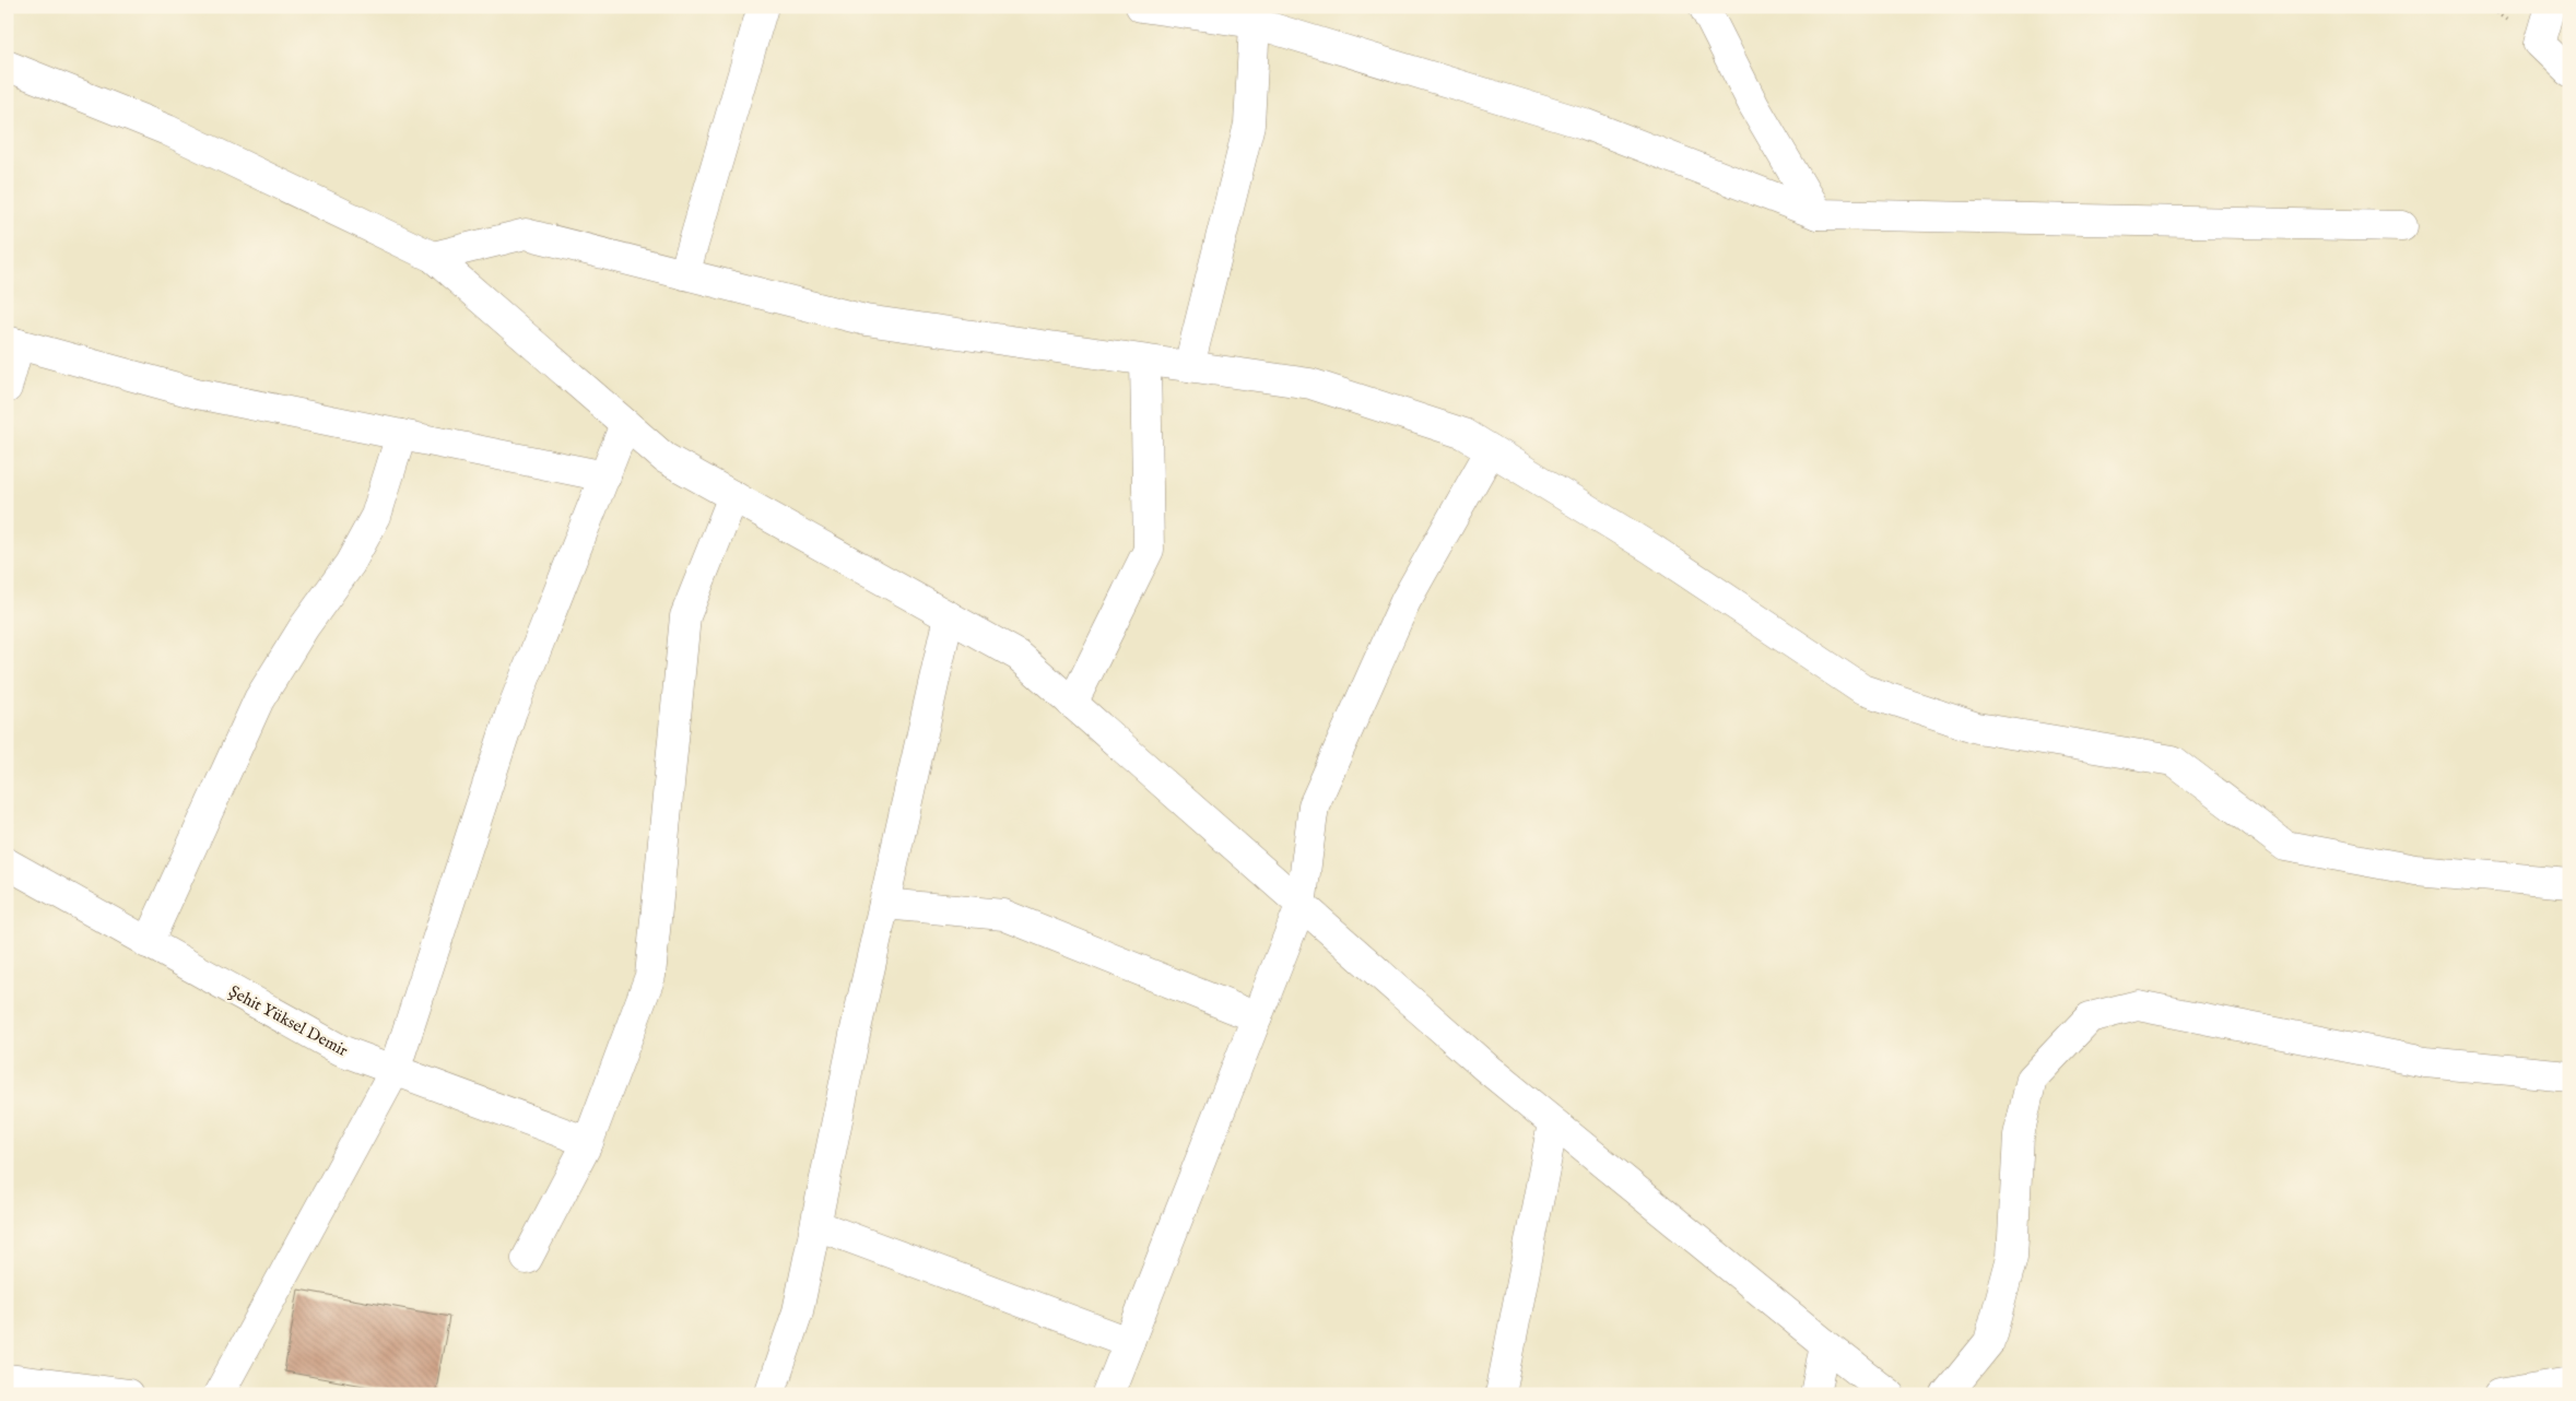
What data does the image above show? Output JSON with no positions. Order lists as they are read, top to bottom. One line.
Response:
{"streets":{"street":["Şehit Yüksel Demir"]}}
